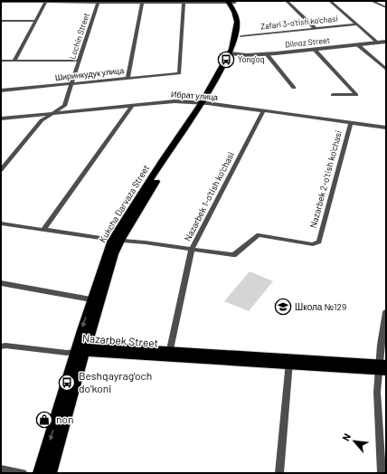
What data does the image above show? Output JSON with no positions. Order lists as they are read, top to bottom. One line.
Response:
{"streets":{"main road":["Kukcha Darvaza Street","Nazarbek Street"],"street":["Zafari 3-o'tish ko'chasi","Lochin Street","Dilnoz Street","Ширинкудук улица","Ибрат улица","Nazarbek 2-o'tish ko'chasi","Nazarbek 1-o'tish ko'chasi"]},"crossings":[["Zafari 3-o'tish ko'chasi","Kukcha Darvaza Street"],["Lochin Street","Ширинкудук улица"],["Lochin Street","Ибрат улица"],["Dilnoz Street","Kukcha Darvaza Street"],["Ибрат улица","Nazarbek 2-o'tish ko'chasi"],["Ибрат улица","Nazarbek 1-o'tish ko'chasi"],["Ибрат улица","Kukcha Darvaza Street"],["Nazarbek 2-o'tish ko'chasi","Nazarbek 1-o'tish ko'chasi"],["Nazarbek 1-o'tish ko'chasi","Nazarbek Street"],["Kukcha Darvaza Street","Nazarbek Street"]],"places":{"bus stop":["Yong'oq","Beshqayrag'och do'koni"],"school or university":["Школа №129"],"shop":["non"]},"north":"top left"}
